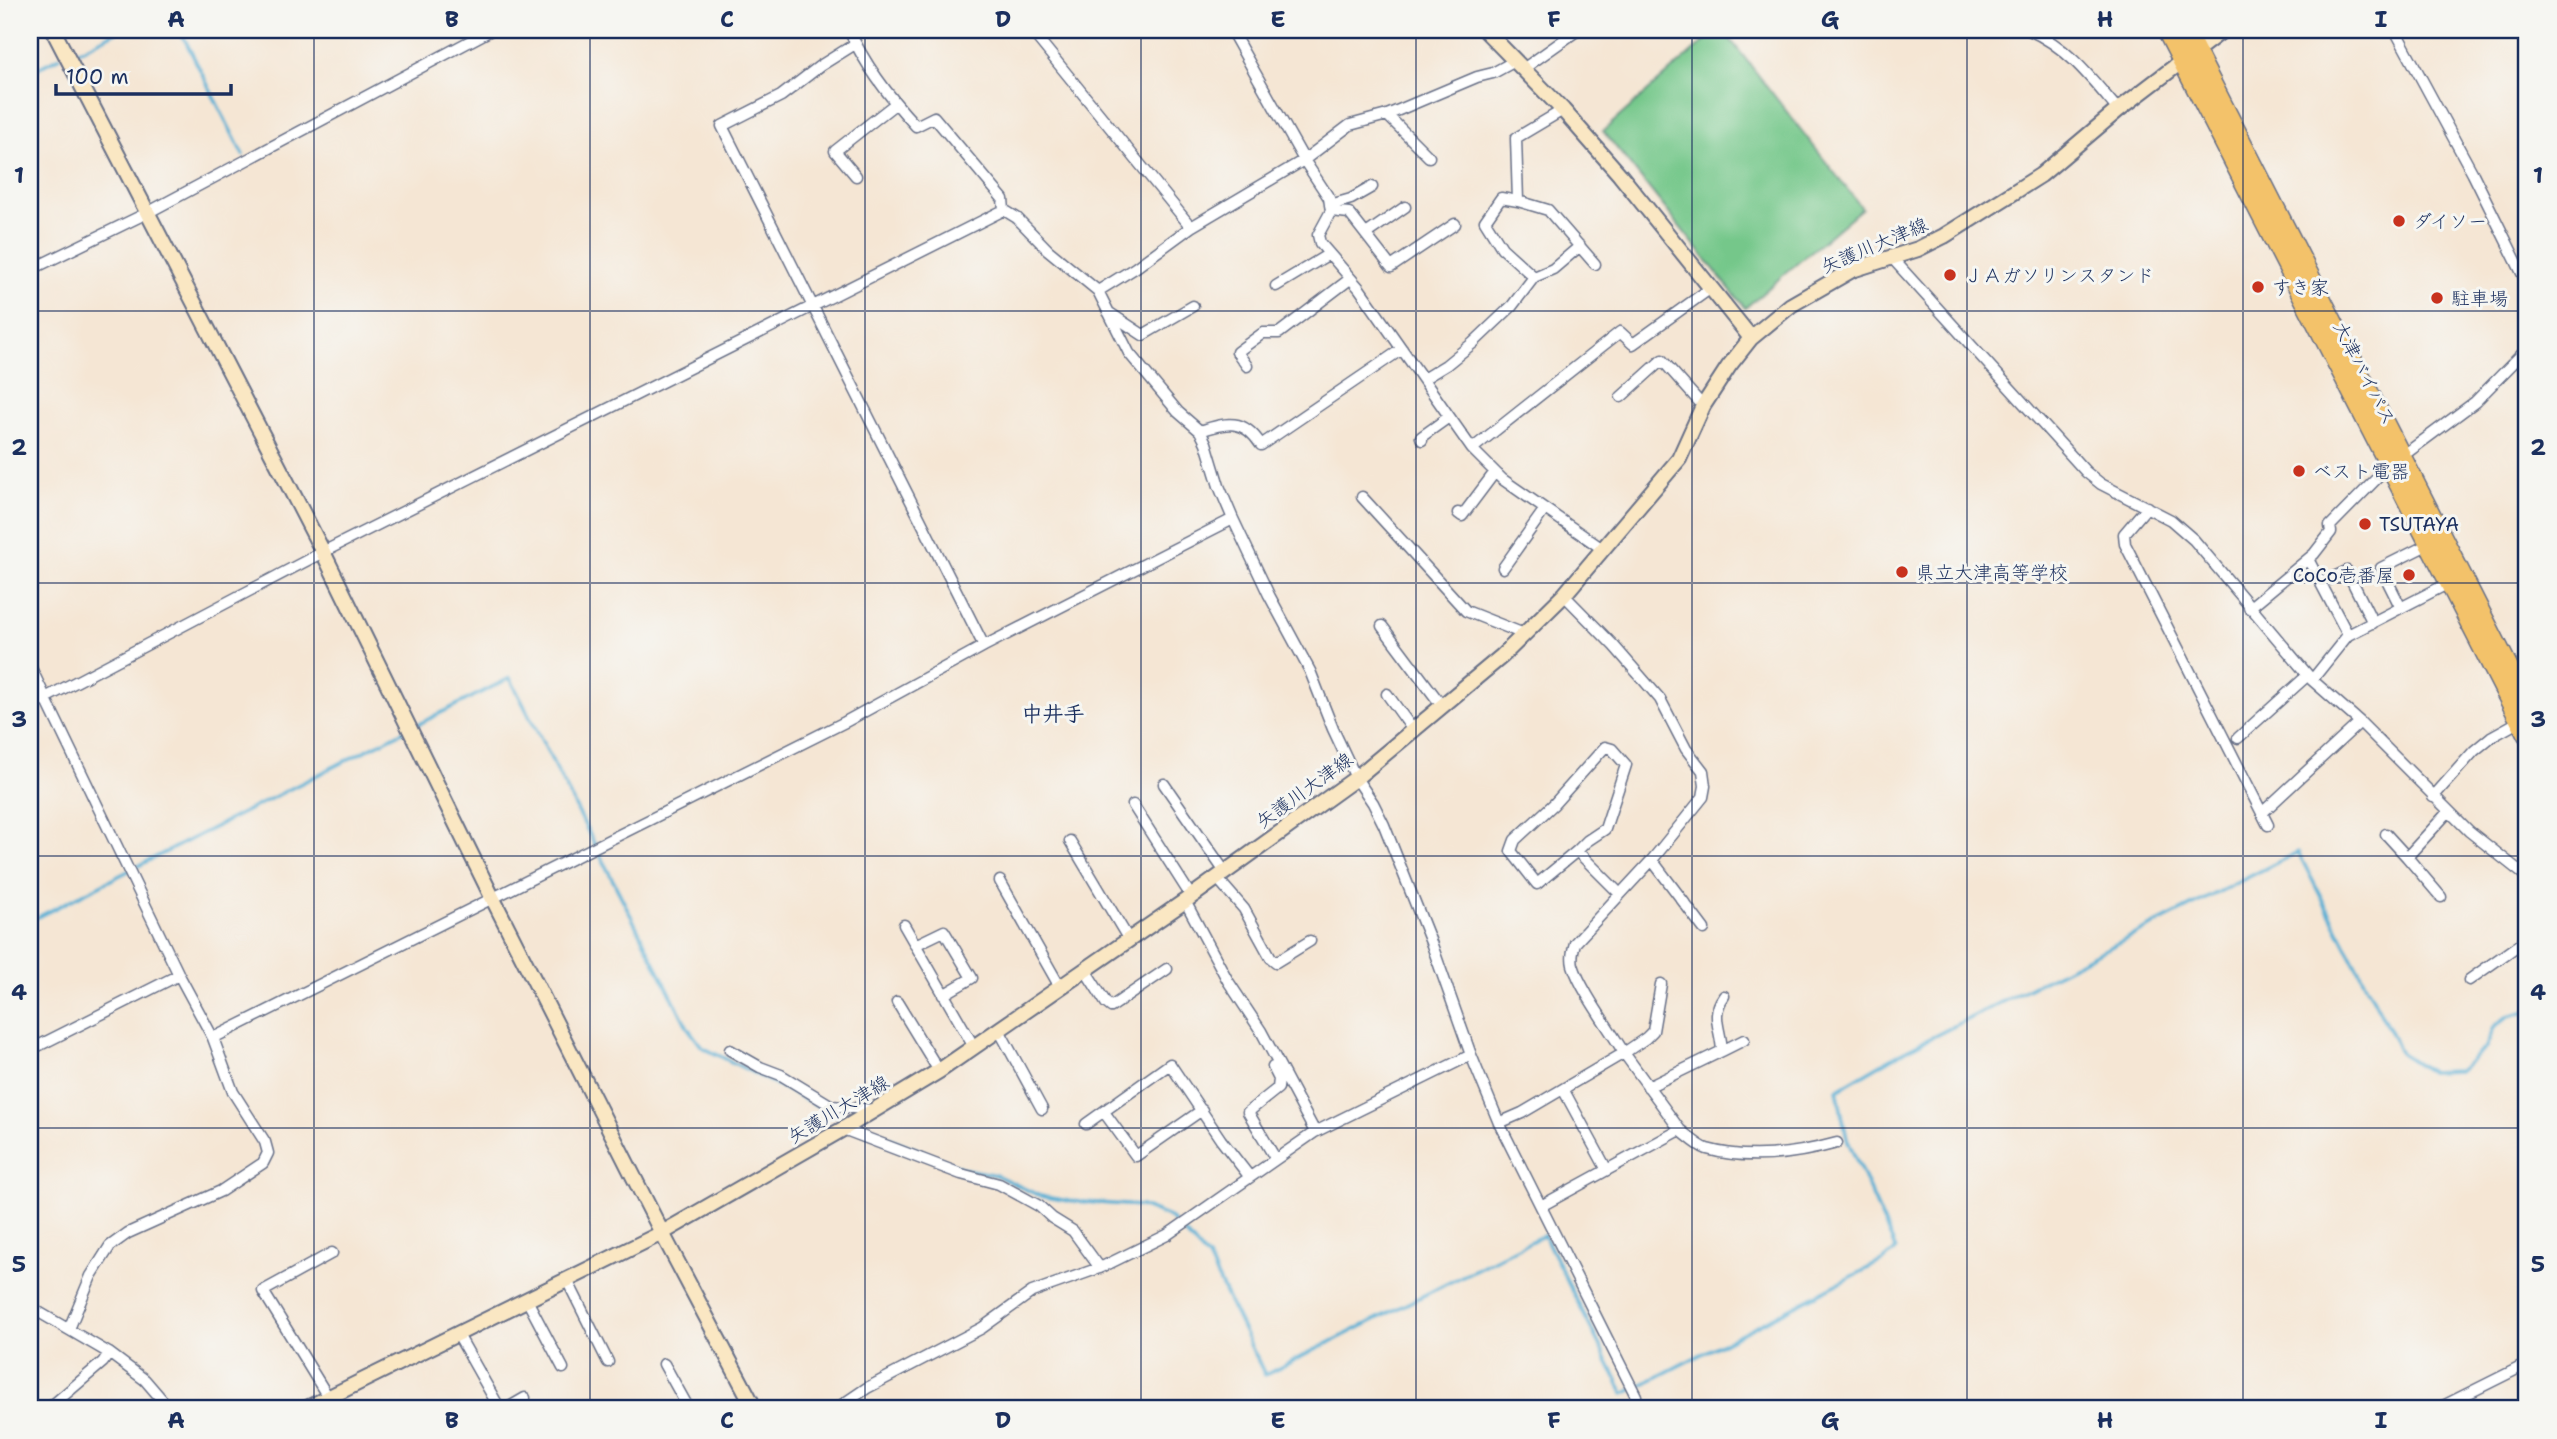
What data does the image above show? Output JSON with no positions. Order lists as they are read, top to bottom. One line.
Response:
{"streets":{"highway":["大津バイパス"],"main road":["矢護川大津線"]},"crossings":[["矢護川大津線","大津バイパス"]],"districts":["中井手"],"places":["ダイソー","ＪＡガソリンスタンド","すき家","駐車場","ベスト電器","TSUTAYA","県立大津高等学校","CoCo壱番屋"],"scale_bar":"100 m","grid":{"columns":["A","B","C","D","E","F","G","H","I"],"rows":["1","2","3","4","5"]}}
